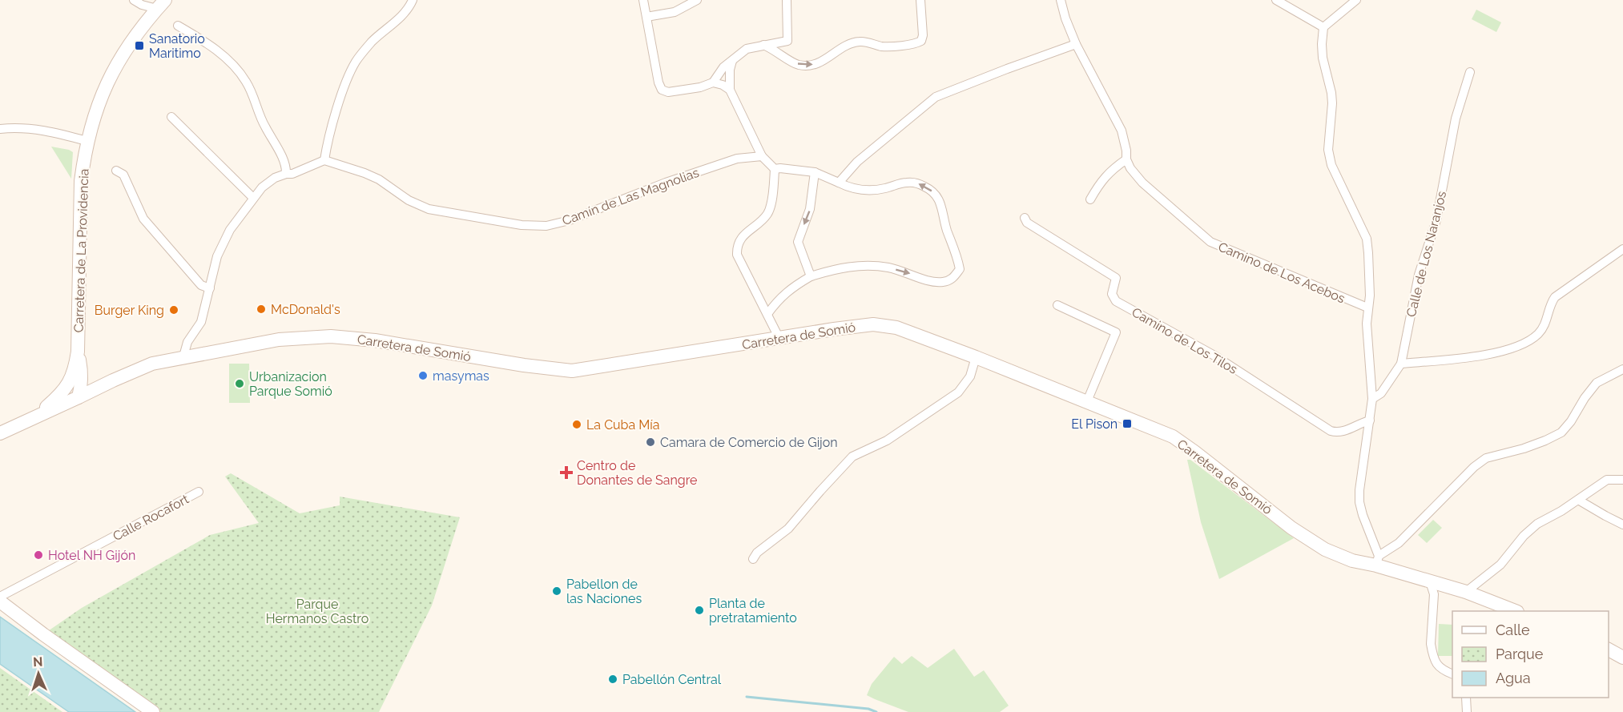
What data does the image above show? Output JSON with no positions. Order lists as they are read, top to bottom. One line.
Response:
{"streets":{"street":["Camín de Las Magnolias","Carretera de La Providencia","Calle de Los Naranjos","Camino de Los Acebos","Carretera de Somió","Camino de Los Tilos","Calle Rocafort"]},"crossings":[["Carretera de La Providencia","Carretera de Somió"]],"parks":["Parque Hermanos Castro"],"places":{"transit":["Sanatorio Maritimo","El Pison"],"other":["McDonald's","Burger King","masymas","Urbanizacion Parque Somió","La Cuba Mía","Camara de Comercio de Gijon","Hotel NH Gijón","Pabellon de las Naciones","Planta de pretratamiento","Pabellón Central"],"health":["Centro de Donantes de Sangre"]},"legend":["Calle","Parque","Agua"],"north":"top"}
